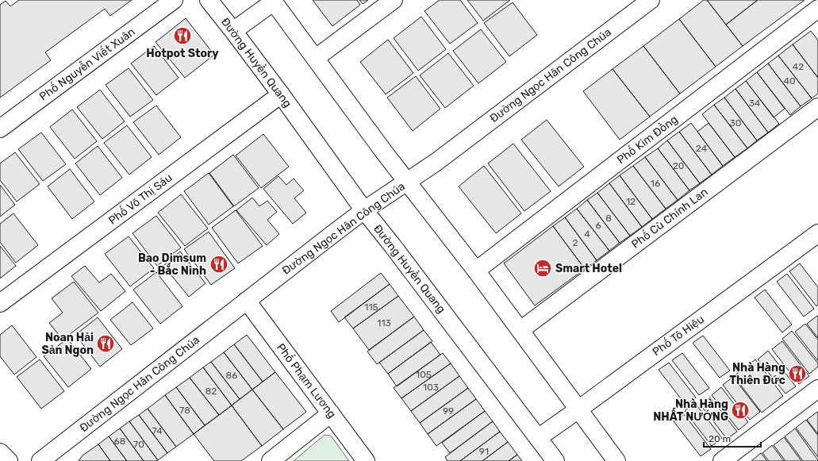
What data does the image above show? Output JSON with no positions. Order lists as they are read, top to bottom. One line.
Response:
{"streets":{"street":["Đường Huyền Quang","Phố Nguyễn Viết Xuân","Đường Ngọc Hân Công Chúa","Phố Kim Đồng","Phố Võ Thị Sáu","Phố Cù Chính Lan","Phố Tô Hiệu","Phố Phạm Lương"]},"crossings":[["Đường Huyền Quang","Đường Ngọc Hân Công Chúa"],["Đường Huyền Quang","Phố Võ Thị Sáu"],["Đường Huyền Quang","Phố Tô Hiệu"],["Đường Ngọc Hân Công Chúa","Phố Phạm Lương"]],"places":{"restaurant":["Hotpot Story","Bao Dimsum - Bắc Ninh","Noan Hải Sản Ngon","Nhà Hàng Thiên Đức","Nhà Hàng NHẤT NƯỚNG"],"hotel":["Smart Hotel"]},"house_numbers":["42","40","34","30","24","20","16","12","8","6","4","2","115","113","105","86","103","82","78","99","74","68","70","91"],"scale_bar":"20 m"}
